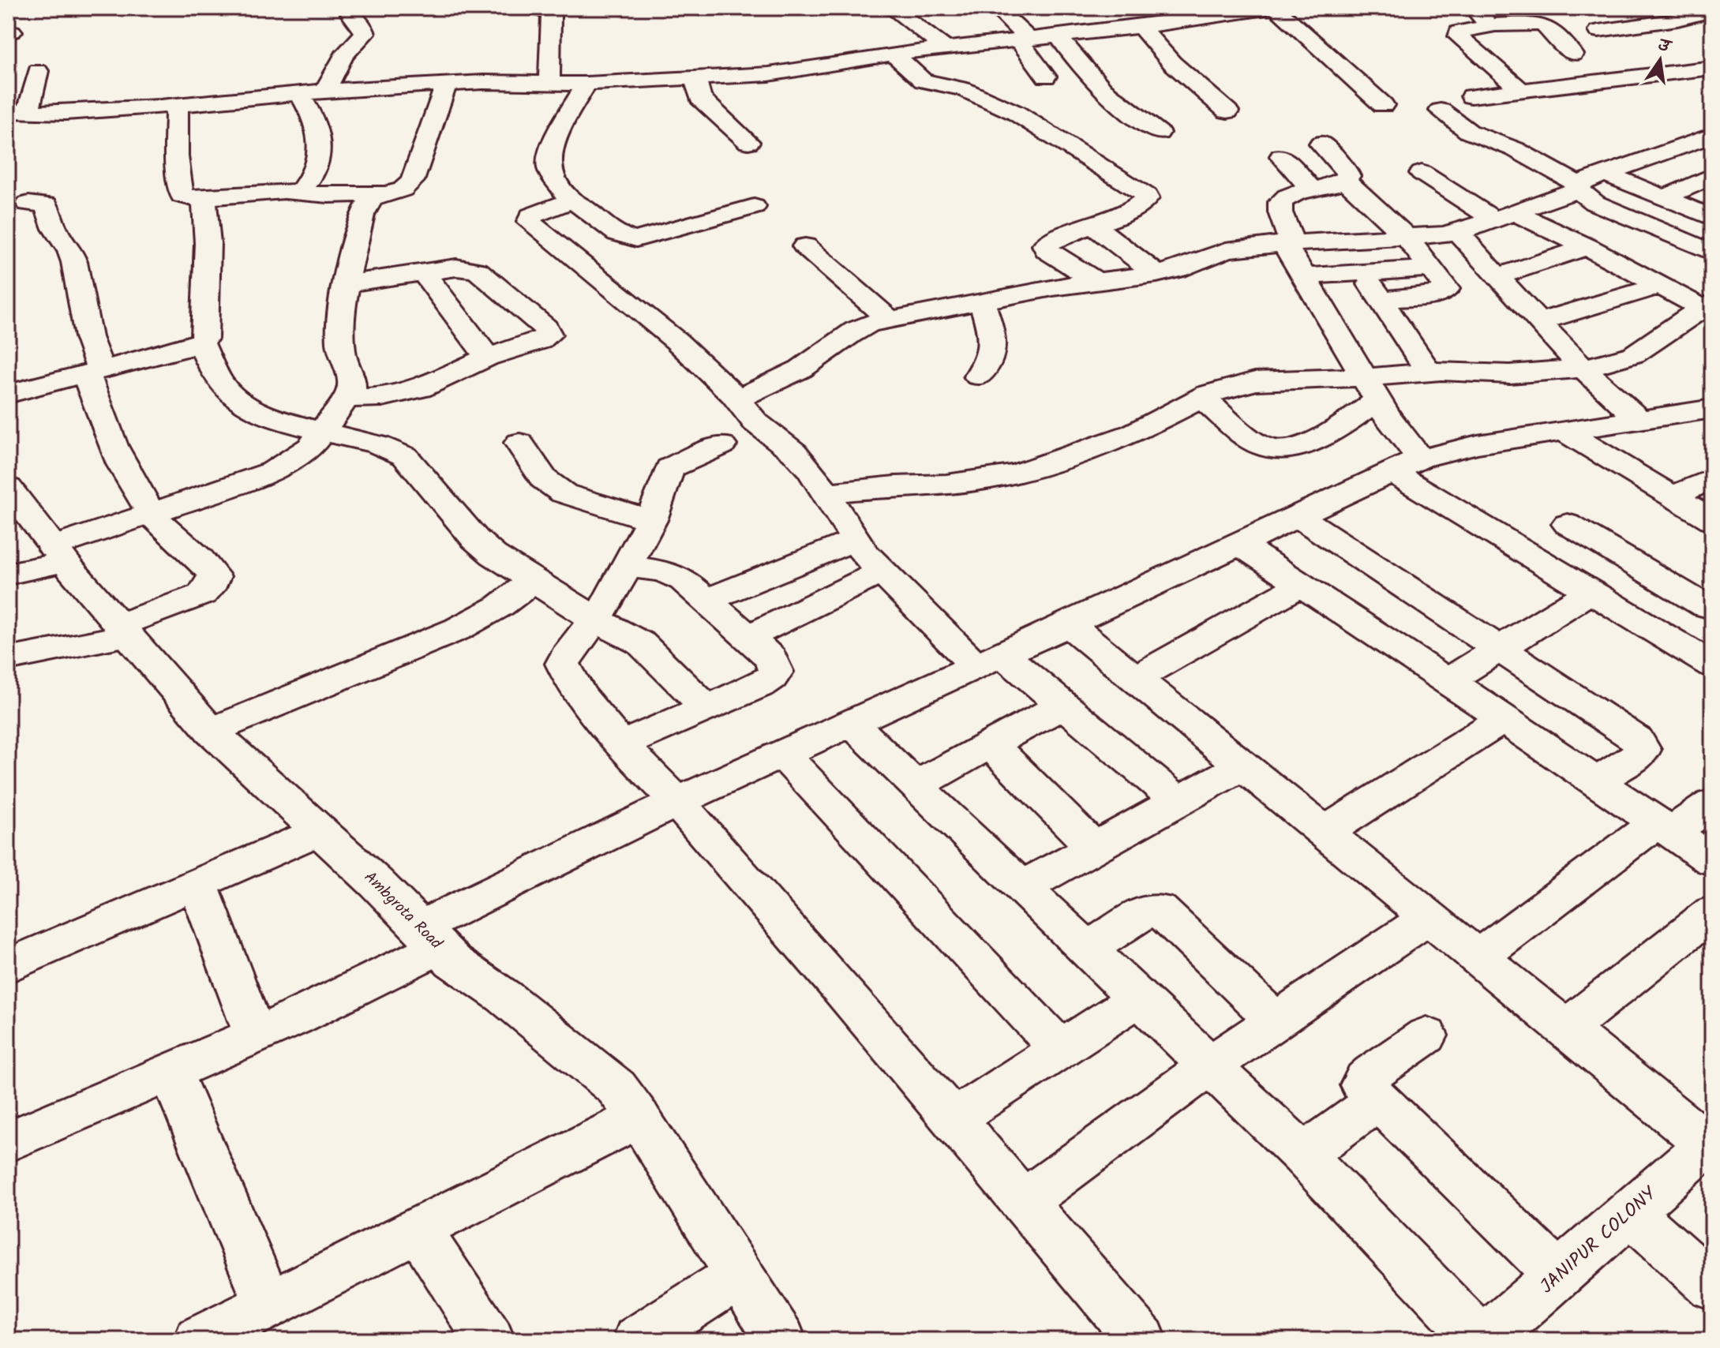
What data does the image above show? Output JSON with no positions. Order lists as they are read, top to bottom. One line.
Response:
{"streets":{"street":["Ambgrota Road","JANIPUR COLONY"]},"north":"top"}
